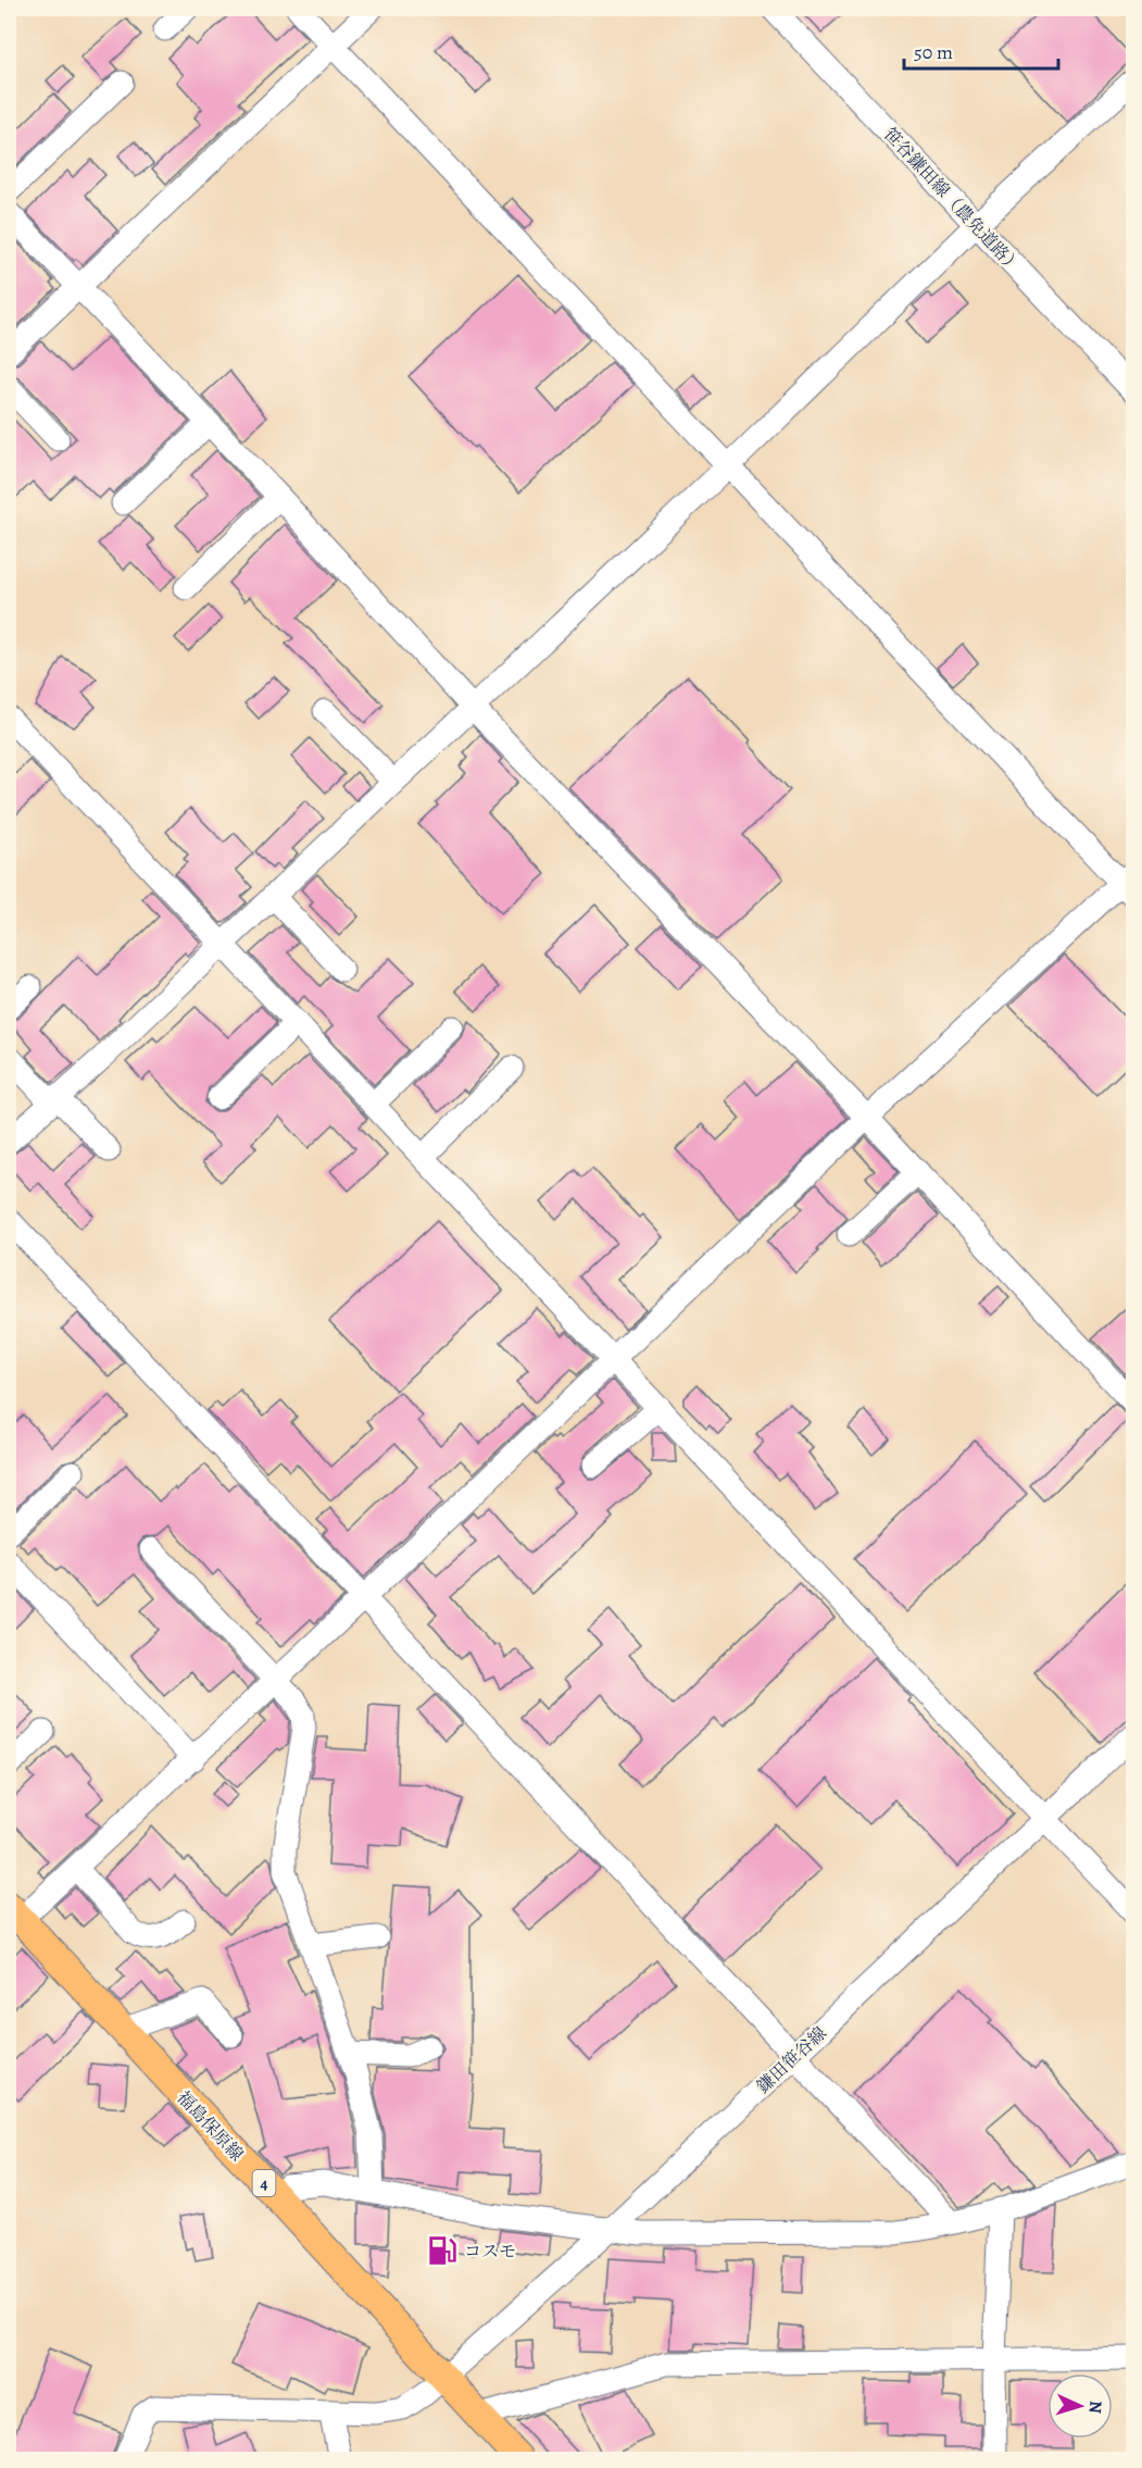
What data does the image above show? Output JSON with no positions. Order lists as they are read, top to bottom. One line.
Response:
{"streets":{"main road":["福島保原線","4"],"street":["笹谷鎌田線（農免道路）","鎌田笹谷線"]},"crossings":[["鎌田笹谷線","福島保原線"]],"places":{"fuel station":["コスモ"]},"scale_bar":"50 m","north":"right"}
